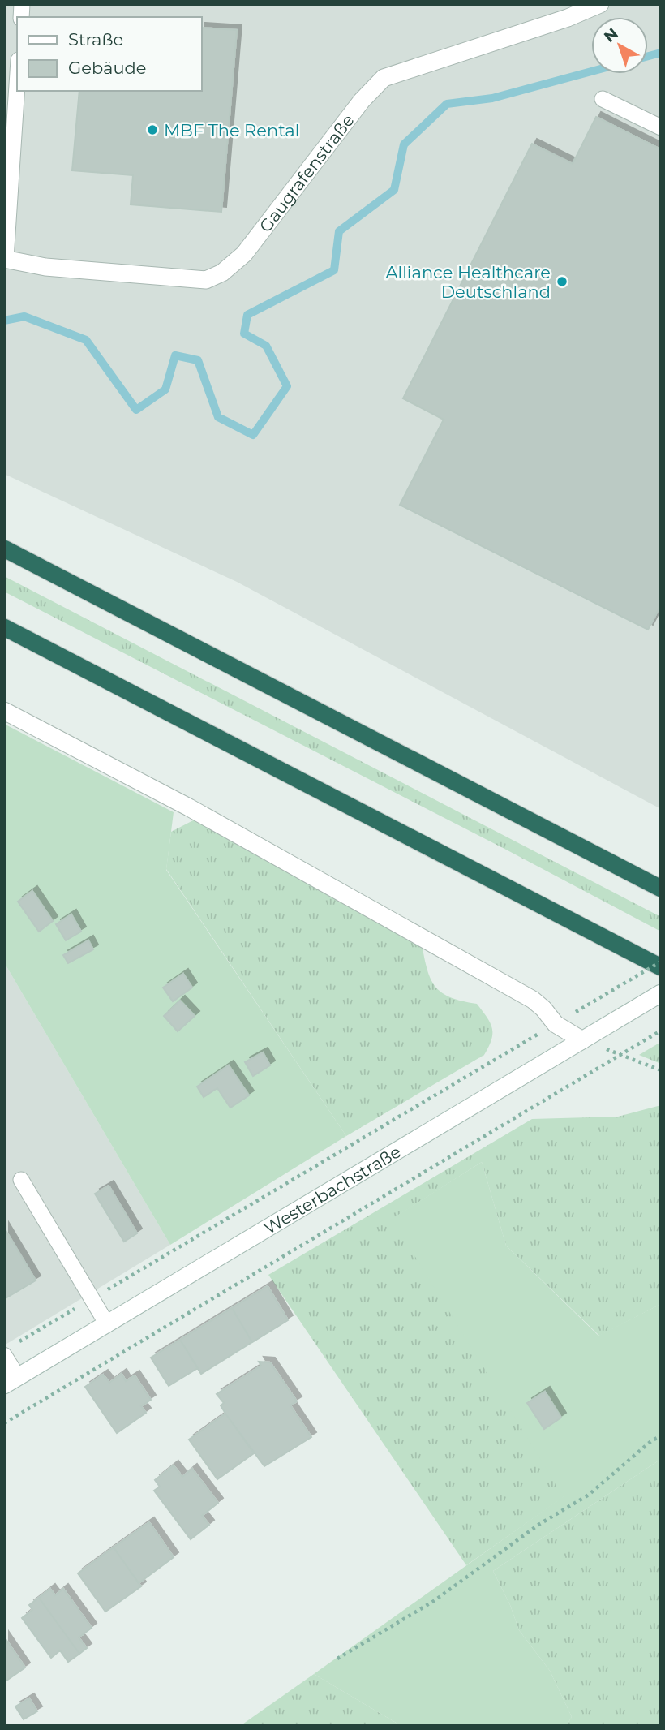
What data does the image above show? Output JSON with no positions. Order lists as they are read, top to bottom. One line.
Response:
{"streets":{"street":["Gaugrafenstraße","Westerbachstraße"]},"places":["MBF The Rental","Alliance Healthcare Deutschland"],"legend":["Straße","Gebäude"],"north":"top left"}
